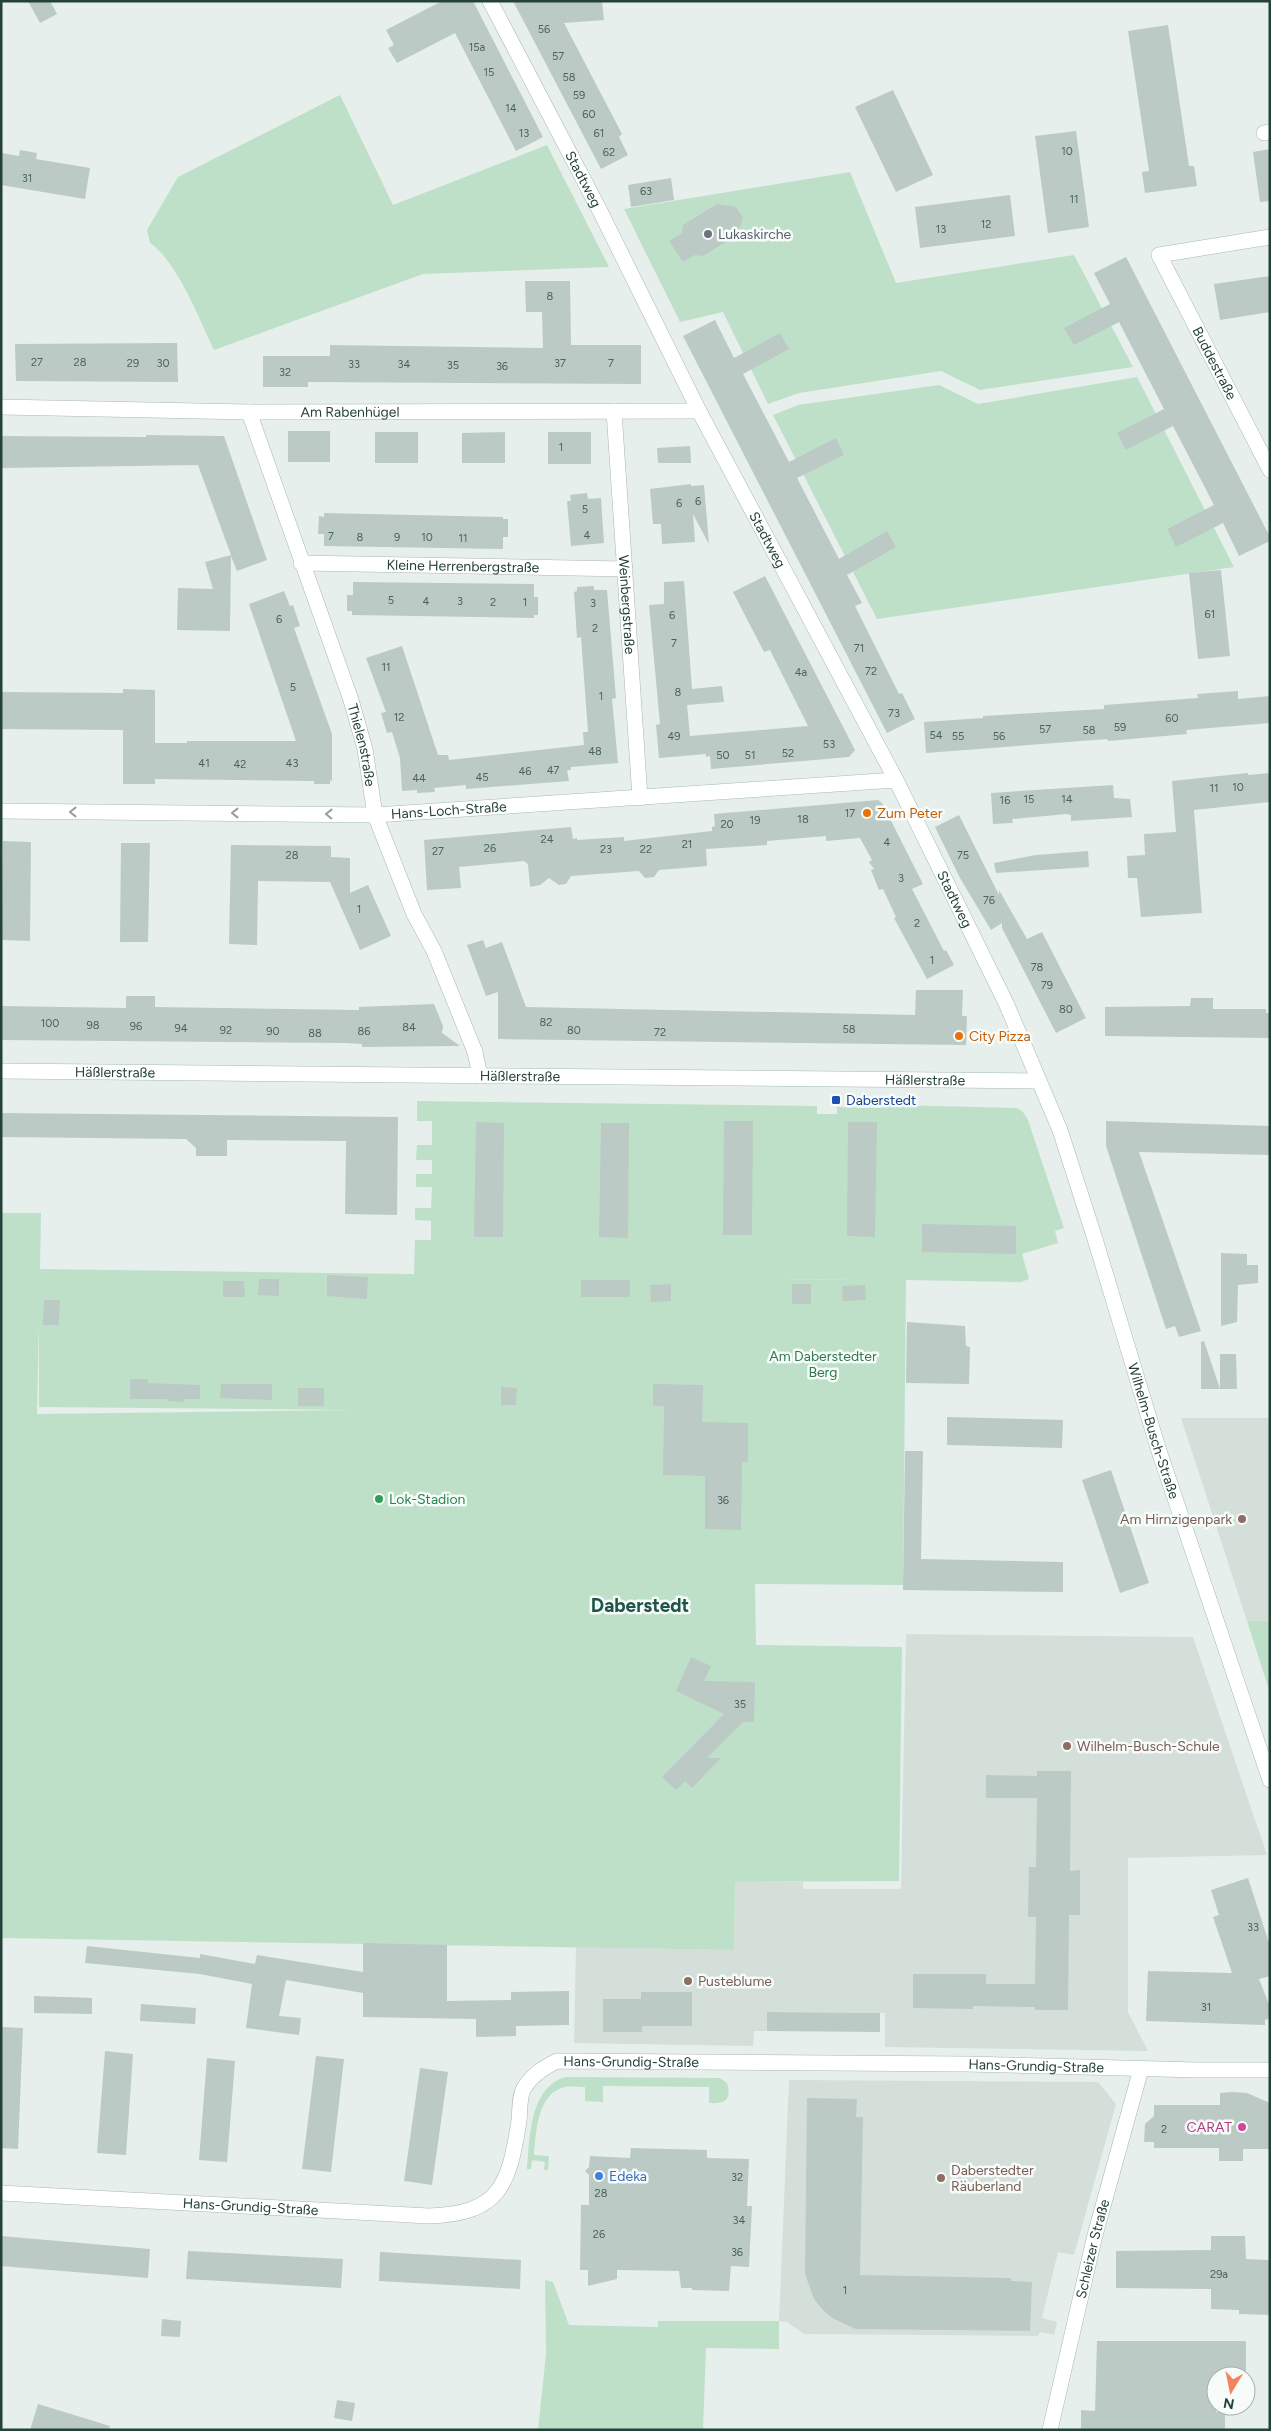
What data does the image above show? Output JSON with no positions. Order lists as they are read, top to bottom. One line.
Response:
{"streets":{"street":["Stadtweg","Buddestraße","Am Rabenhügel","Kleine Herrenbergstraße","Weinbergstraße","Thielenstraße","Hans-Loch-Straße","Häßlerstraße","Wilhelm-Busch-Straße","Hans-Grundig-Straße","Schleizer Straße"]},"crossings":[["Stadtweg","Am Rabenhügel"],["Stadtweg","Hans-Loch-Straße"],["Stadtweg","Häßlerstraße"],["Stadtweg","Wilhelm-Busch-Straße"],["Am Rabenhügel","Weinbergstraße"],["Am Rabenhügel","Thielenstraße"],["Kleine Herrenbergstraße","Weinbergstraße"],["Kleine Herrenbergstraße","Thielenstraße"],["Weinbergstraße","Hans-Loch-Straße"],["Thielenstraße","Hans-Loch-Straße"],["Thielenstraße","Häßlerstraße"],["Häßlerstraße","Wilhelm-Busch-Straße"],["Hans-Grundig-Straße","Schleizer Straße"]],"one_way":["Hans-Loch-Straße"],"districts":["Daberstedt"],"parks":["Am Daberstedter Berg"],"places":{"other":["Lukaskirche","Zum Peter","City Pizza","Lok-Stadion","Am Hirnzigenpark","Wilhelm-Busch-Schule","Pusteblume","CARAT","Edeka","Daberstedter Räuberland"],"transit":["Daberstedt"]},"house_numbers":["56","15a","57","15","58","59","14","60","13","61","10","62","31","63","11","12","13","8","27","28","29","30","37","7","33","34","35","36","32","1","6","6","5","4","7","8","9","10","11","5","4","3","2","1","3","61","6","6","2","7","71","11","72","4a","5","8","1","73","12","60","59","57","58","54","49","55","56","53","48","52","50","51","41","43","42","47","46","45","44","10","11","15","14","16","17","18","19","20","24","4","21","26","23","22","27","28","75","3","76","1","2","1","78","79","80","82","100","98","96","84","94","58","92","80","90","86","72","88","36","35","33","31","2","32","28","34","26","36","29a","1"],"north":"bottom"}
